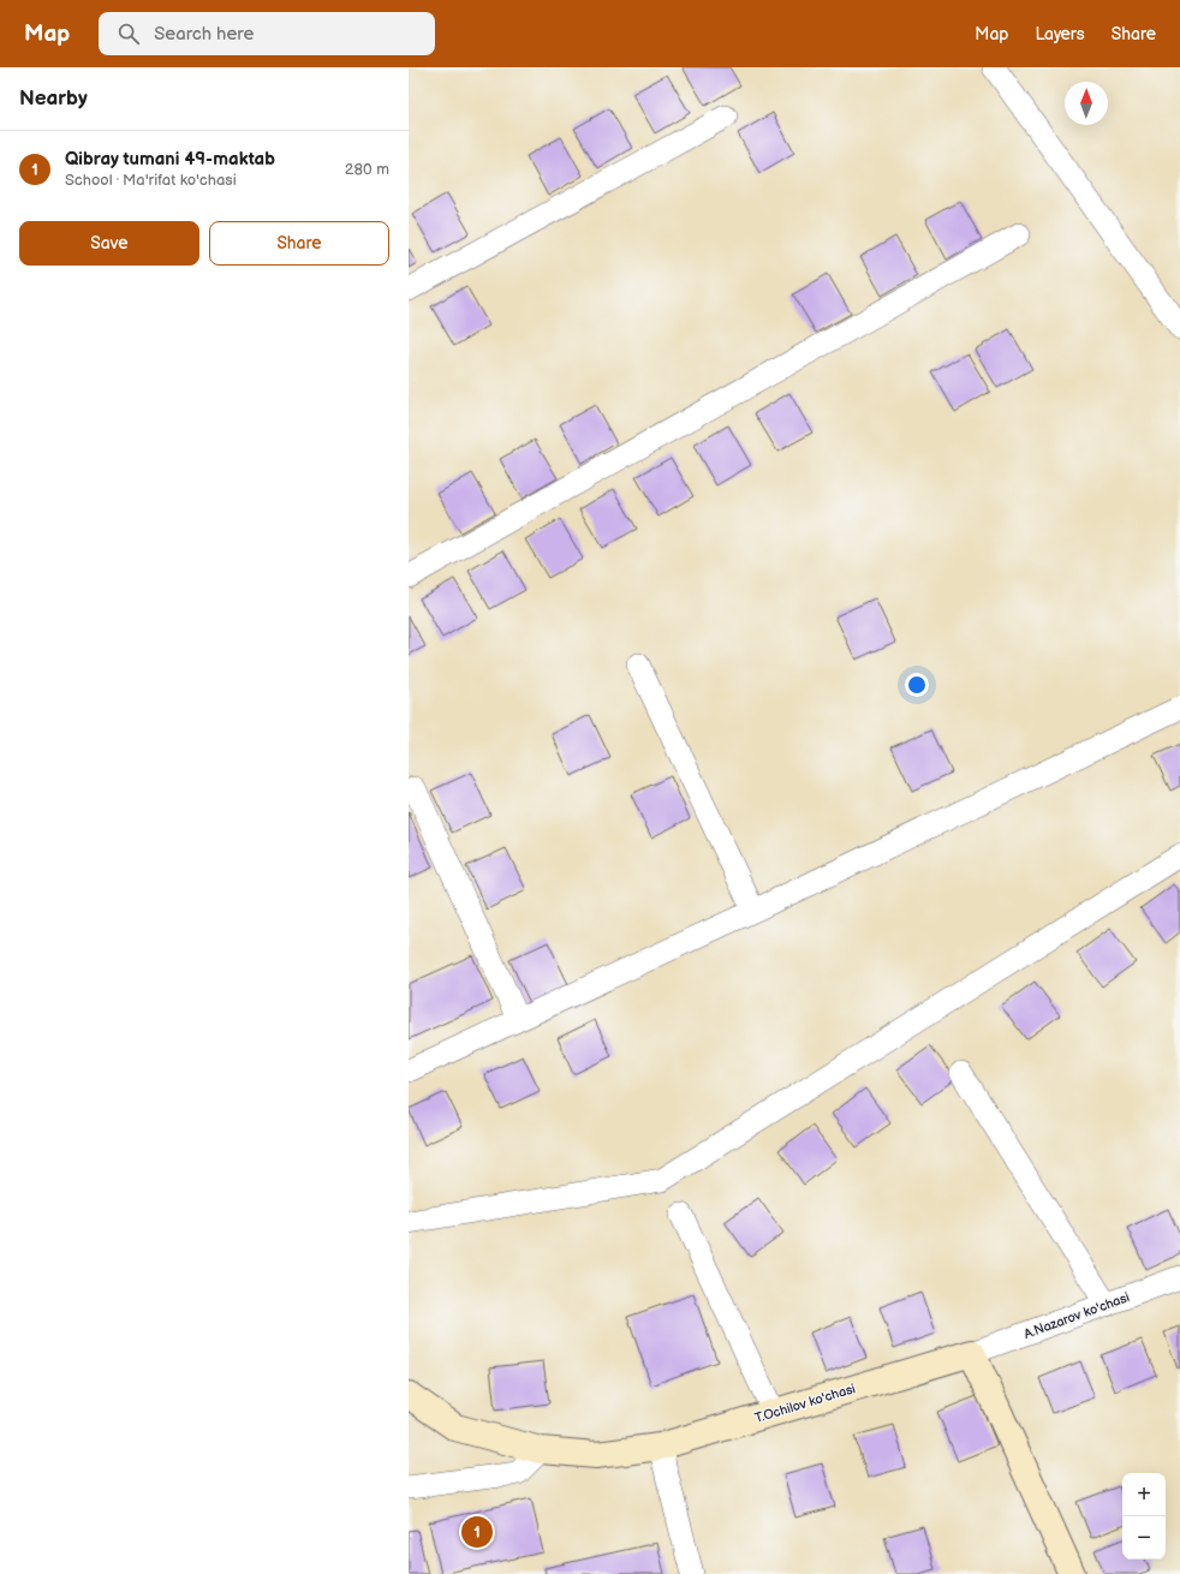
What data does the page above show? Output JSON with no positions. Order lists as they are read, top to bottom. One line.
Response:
{"streets":{"main road":["T.Ochilov ko'chasi"],"street":["A.Nazarov ko'chasi"]},"crossings":[["A.Nazarov ko'chasi","T.Ochilov ko'chasi"]],"north":"top","page":{"header":"Map","search":"Search here","nav":["Map","Layers","Share"],"heading":"Nearby","list":[{"mark":"1","name":"Qibray tumani 49-maktab","note":"School · Ma'rifat ko'chasi","value":"280 m"}],"buttons":["Save","Share"],"map_buttons":["+","−"],"pins":"1"}}
